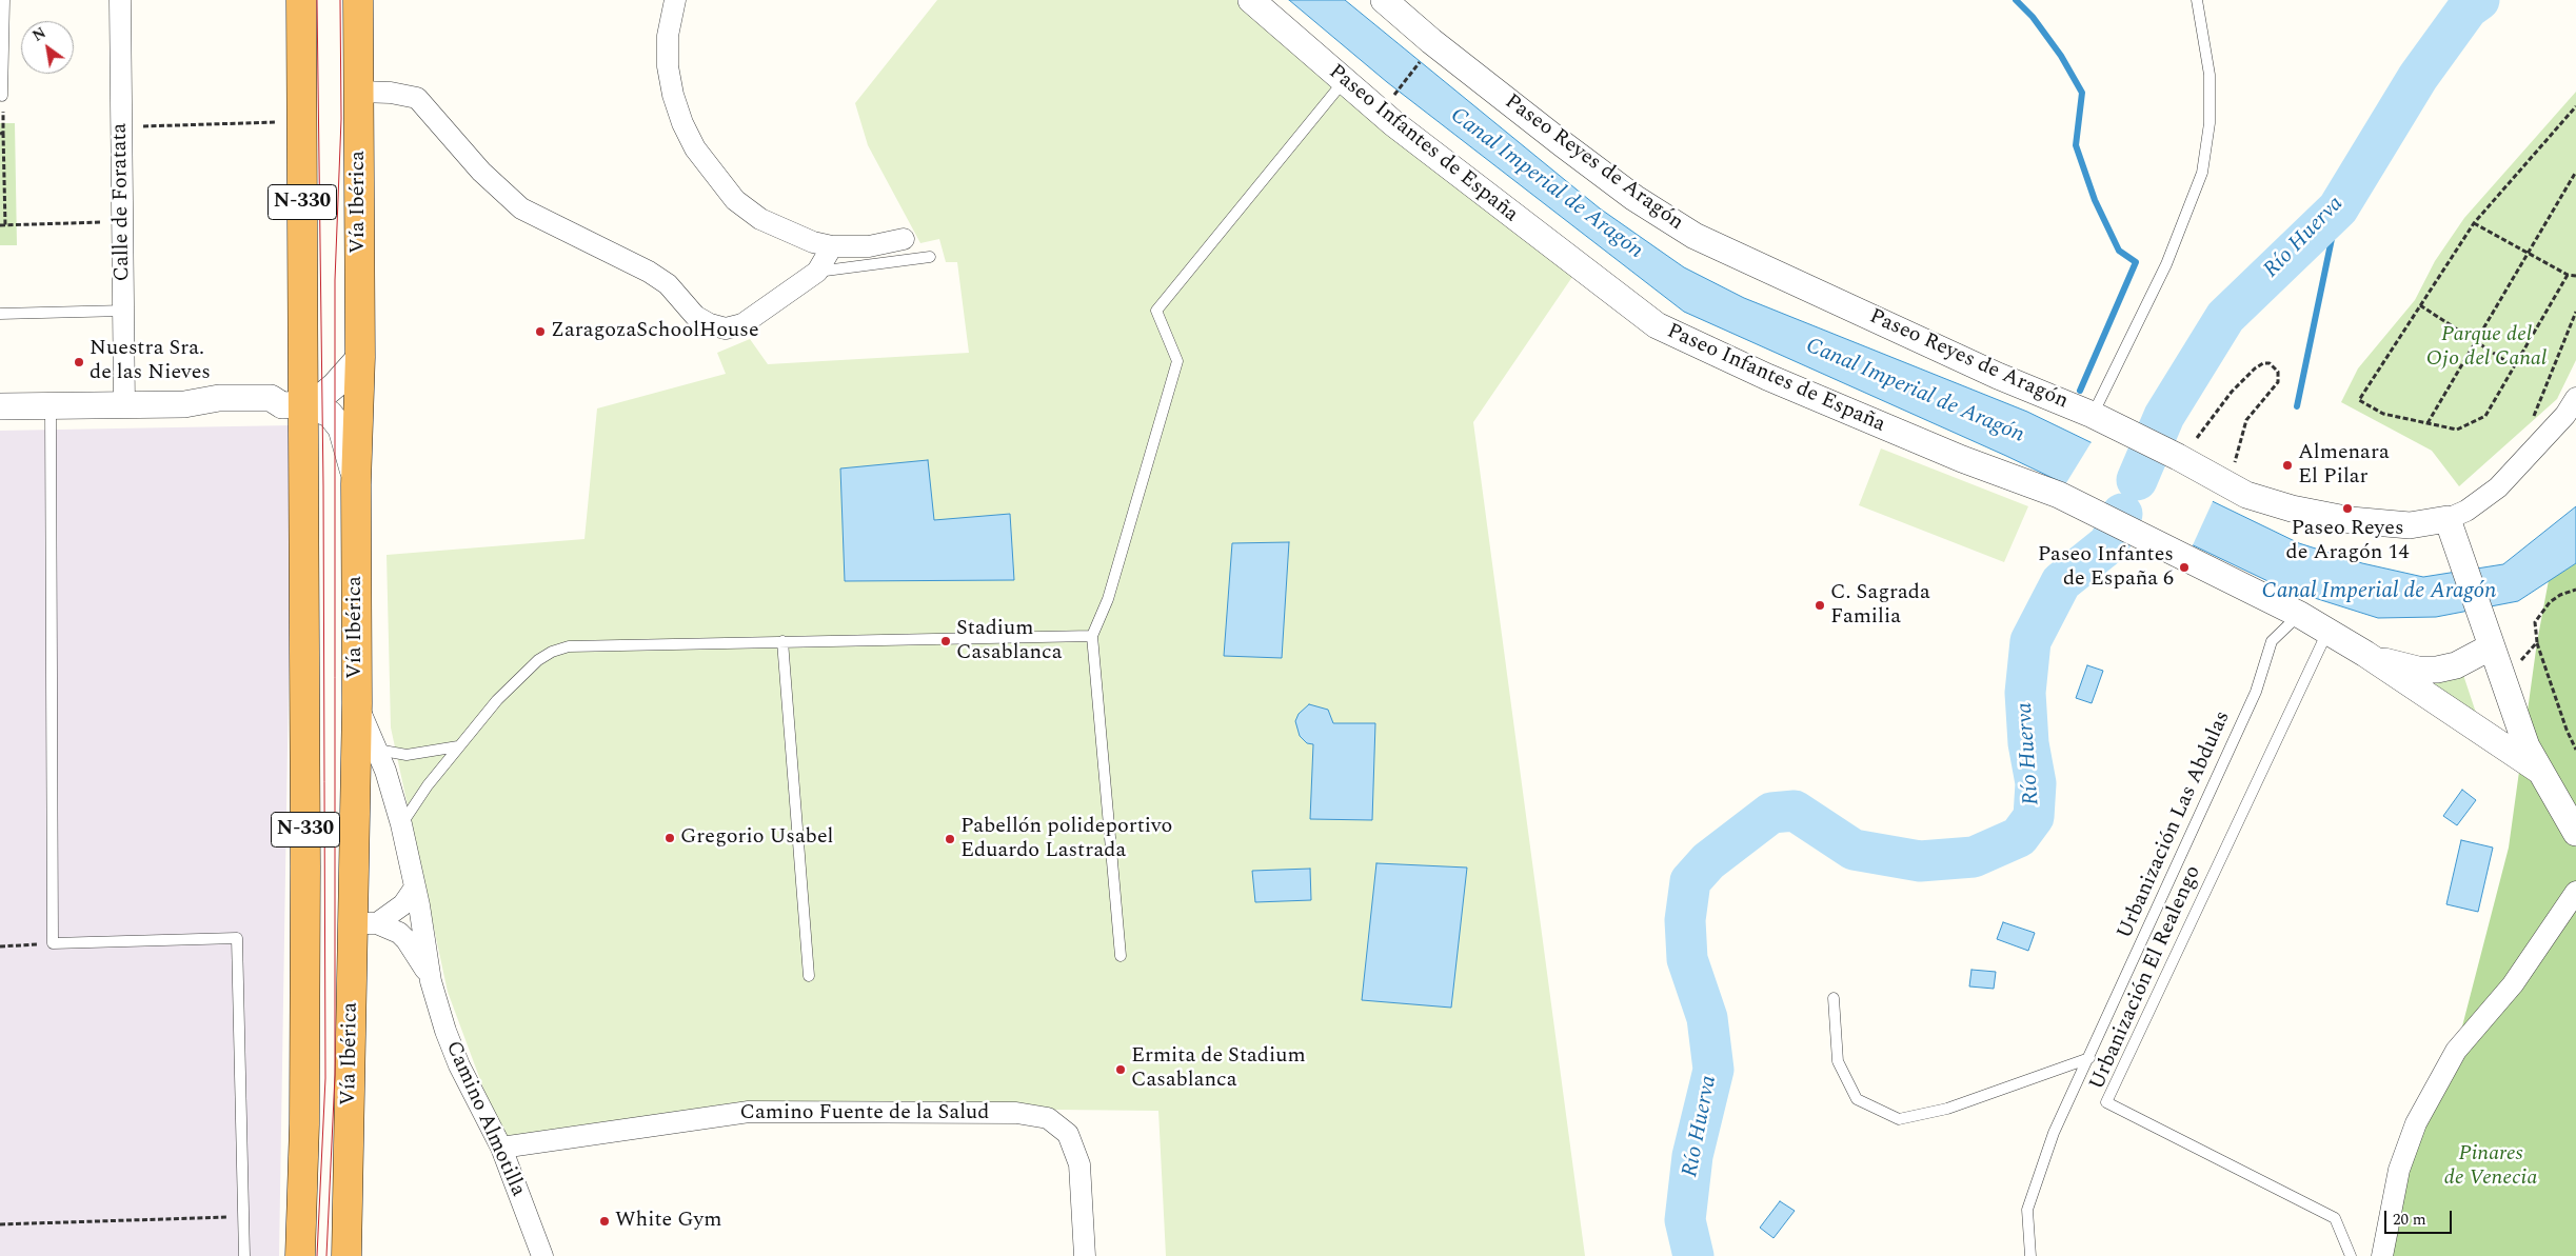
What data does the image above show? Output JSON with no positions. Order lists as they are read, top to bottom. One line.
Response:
{"streets":{"highway":["N-330","Vía Ibérica"],"street":["Paseo Infantes de España","Paseo Reyes de Aragón","Calle de Foratata","Camino Fuente de la Salud","Camino Almotilla"],"lane":["Urbanización Las Abdulas","Urbanización El Realengo"]},"crossings":[["Paseo Infantes de España","Paseo Reyes de Aragón"],["Paseo Infantes de España","Urbanización Las Abdulas"],["Paseo Infantes de España","Urbanización El Realengo"],["Vía Ibérica","Camino Almotilla"],["Camino Fuente de la Salud","Camino Almotilla"]],"water":["Canal Imperial de Aragón","Río Huerva"],"parks":["Parque del Ojo del Canal","Pinares de Venecia"],"places":["ZaragozaSchoolHouse","Nuestra Sra. de las Nieves","Almenara El Pilar","Paseo Reyes de Aragón 14","Paseo Infantes de España 6","C. Sagrada Familia","Stadium Casablanca","Gregorio Usabel","Pabellón polideportivo Eduardo Lastrada","Ermita de Stadium Casablanca","White Gym"],"scale_bar":"20 m","north":"top left"}
